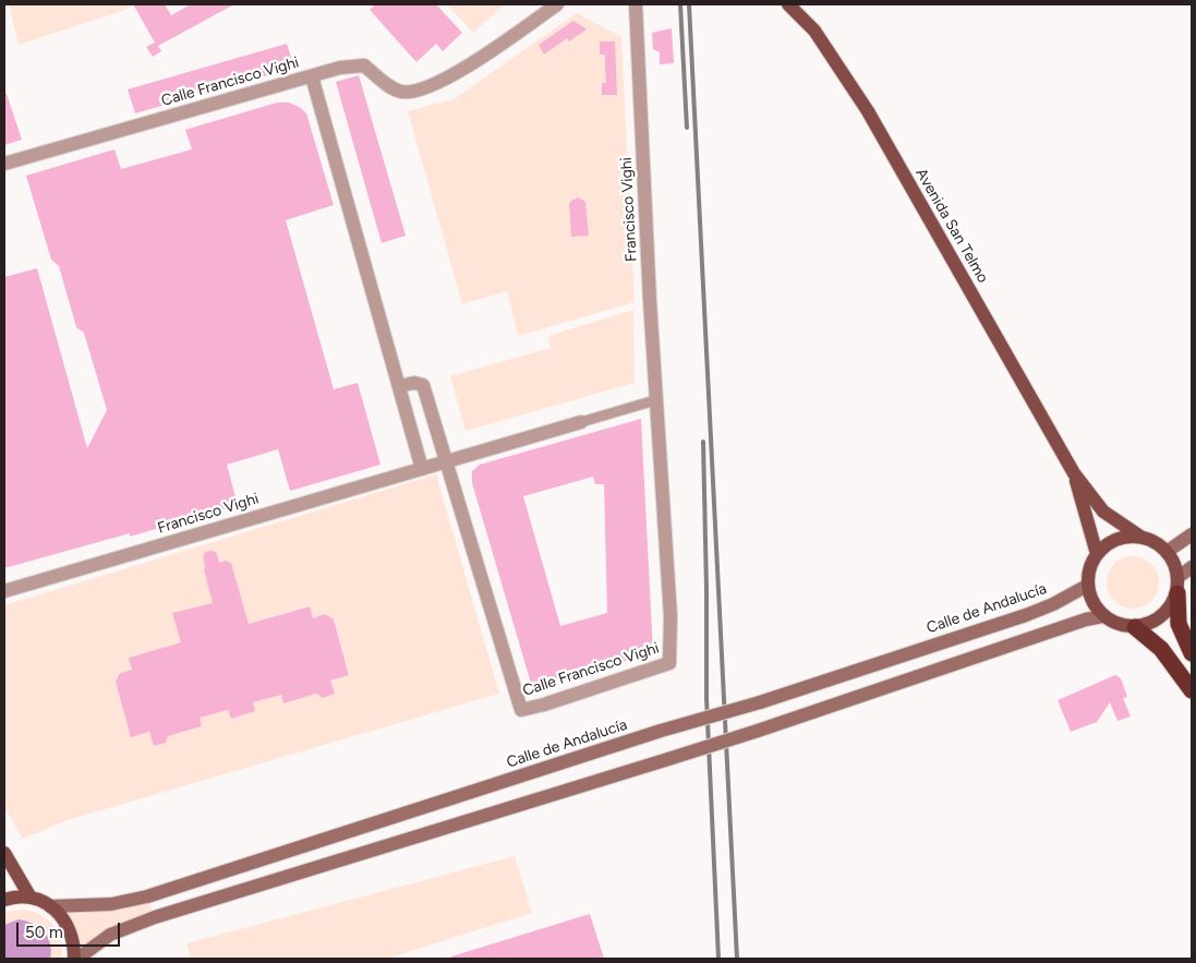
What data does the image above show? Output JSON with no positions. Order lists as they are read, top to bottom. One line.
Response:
{"streets":{"main road":["Avenida San Telmo","Calle de Andalucía"],"street":["Calle Francisco Vighi","Francisco Vighi"]},"crossings":[["Calle Francisco Vighi","Francisco Vighi"],["Avenida San Telmo","Calle de Andalucía"]],"scale_bar":"50 m"}
